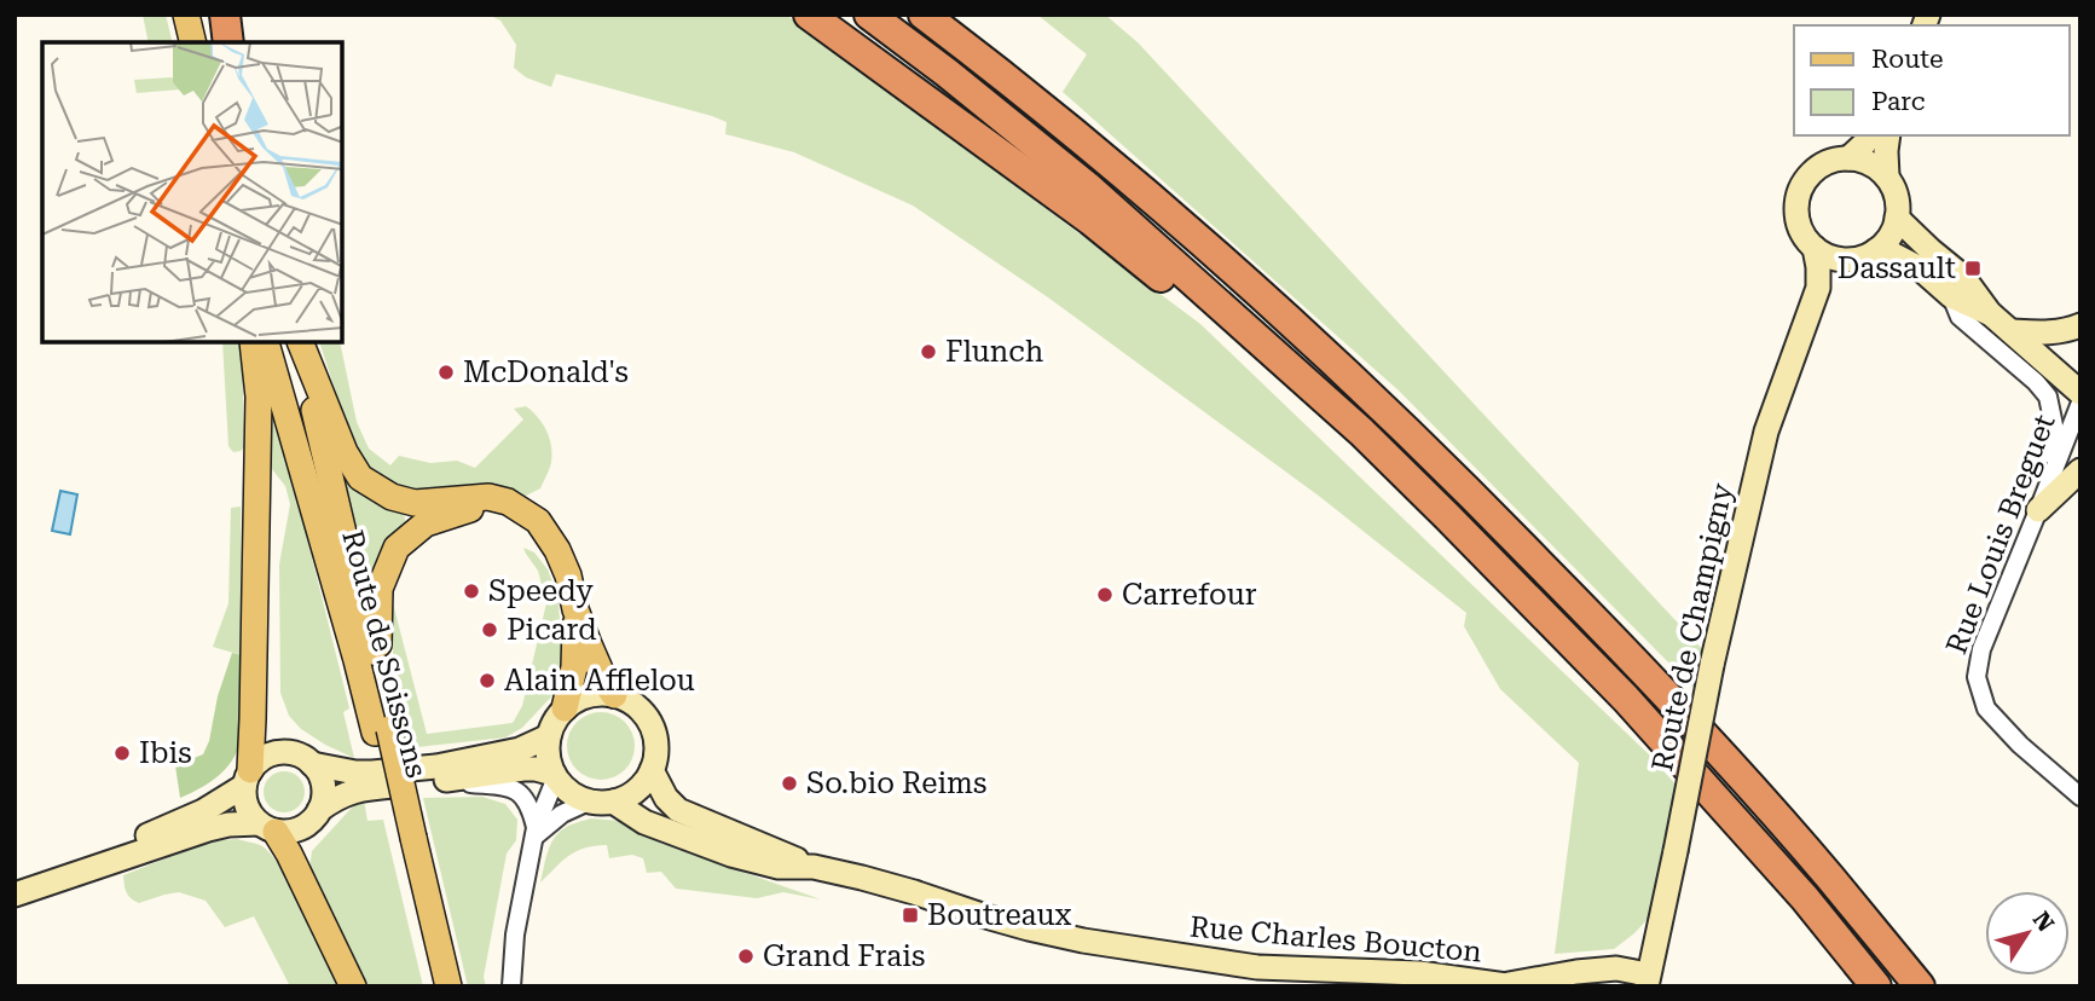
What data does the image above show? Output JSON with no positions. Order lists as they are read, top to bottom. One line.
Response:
{"streets":{"main road":["Route de Soissons"],"street":["Rue Louis Breguet","Route de Champigny","Rue Charles Boucton"]},"crossings":[["Route de Champigny","Rue Charles Boucton"]],"places":{"transit":["Dassault","Boutreaux"],"other":["Flunch","McDonald's","Speedy","Carrefour","Picard","Alain Afflelou","Ibis","So.bio Reims","Grand Frais"]},"legend":["Route","Parc"],"north":"top right"}
